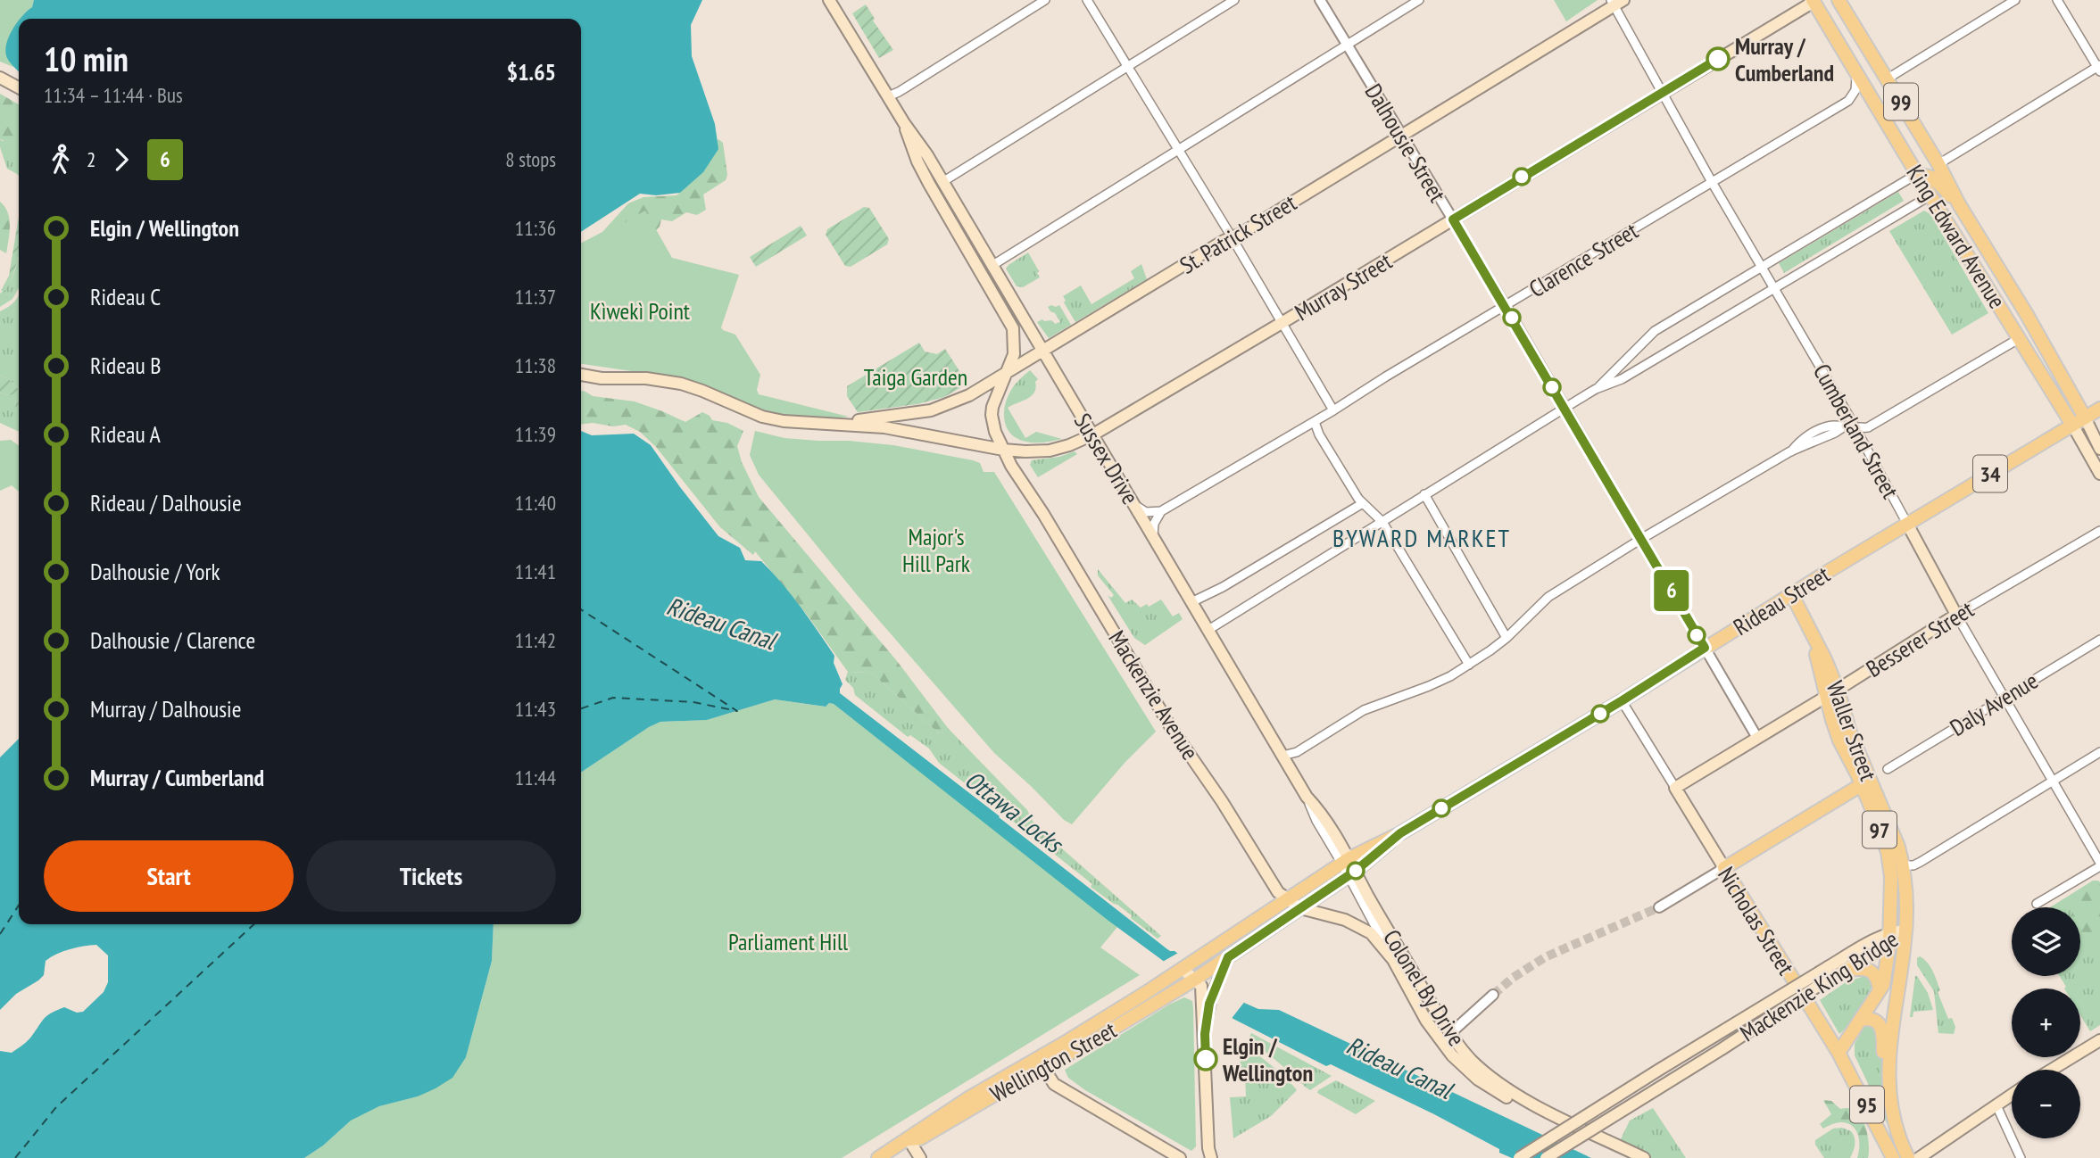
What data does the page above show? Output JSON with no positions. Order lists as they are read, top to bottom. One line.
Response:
{"streets":{"main road":["99","St. Patrick Street","King Edward Avenue","Murray Street","Cumberland Street","Sussex Drive","34","Rideau Street","Besserer Street","Mackenzie Avenue","Waller Street","97","Nicholas Street","Mackenzie King Bridge","Colonel By Drive","Wellington Street","95"],"street":["Dalhousie Street","Clarence Street","Daly Avenue"]},"crossings":[["Dalhousie Street","St. Patrick Street"],["Dalhousie Street","Clarence Street"],["Dalhousie Street","Murray Street"],["Dalhousie Street","Rideau Street"],["Dalhousie Street","Besserer Street"],["St. Patrick Street","Murray Street"],["St. Patrick Street","Cumberland Street"],["St. Patrick Street","Sussex Drive"],["St. Patrick Street","Mackenzie Avenue"],["King Edward Avenue","Clarence Street"],["King Edward Avenue","Murray Street"],["King Edward Avenue","Rideau Street"],["Clarence Street","Cumberland Street"],["Murray Street","Cumberland Street"],["Murray Street","Sussex Drive"],["Murray Street","Mackenzie Avenue"],["Cumberland Street","Rideau Street"],["Cumberland Street","Besserer Street"],["Cumberland Street","Daly Avenue"],["Sussex Drive","Rideau Street"],["Sussex Drive","Mackenzie Avenue"],["Sussex Drive","Colonel By Drive"],["Rideau Street","Mackenzie Avenue"],["Rideau Street","Waller Street"],["Rideau Street","Colonel By Drive"],["Rideau Street","Wellington Street"],["Besserer Street","Waller Street"],["Besserer Street","Nicholas Street"],["Mackenzie Avenue","Colonel By Drive"],["Waller Street","Mackenzie King Bridge"],["Waller Street","95"],["Mackenzie King Bridge","95"]],"districts":["BYWARD MARKET"],"water":["Rideau Canal","Ottawa Locks"],"parks":["Kìwekì Point","Taiga Garden","Major's Hill Park","Parliament Hill"],"places":["Murray / Cumberland","Elgin / Wellington"],"lines":["bus line 6"],"page":{"on_map":"6","heading":["10 min","11:34 – 11:44 · Bus","$1.65"],"legs":["2","6","8 stops"],"list":[{"name":"Elgin / Wellington","value":"11:36"},{"name":"Rideau C","value":"11:37"},{"name":"Rideau B","value":"11:38"},{"name":"Rideau A","value":"11:39"},{"name":"Rideau / Dalhousie","value":"11:40"},{"name":"Dalhousie / York","value":"11:41"},{"name":"Dalhousie / Clarence","value":"11:42"},{"name":"Murray / Dalhousie","value":"11:43"},{"name":"Murray / Cumberland","value":"11:44"}],"buttons":["Start","Tickets"],"map_buttons":["+","−"]}}
